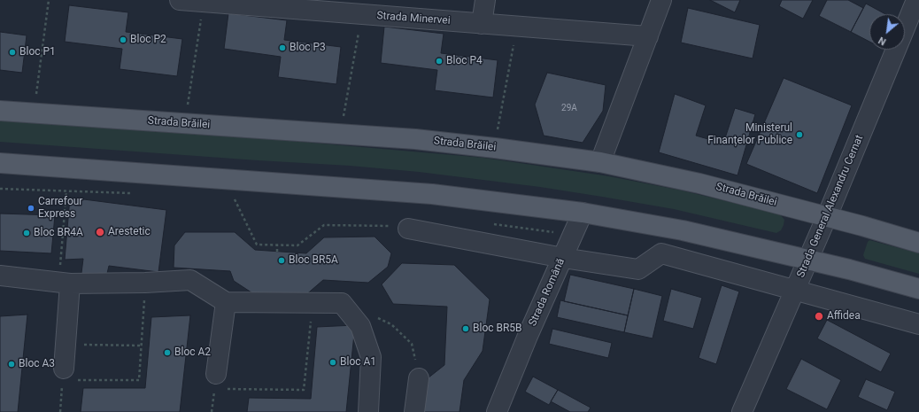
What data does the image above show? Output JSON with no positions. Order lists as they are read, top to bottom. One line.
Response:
{"streets":{"main road":["Strada Brăilei"],"street":["Strada Minervei","Strada General Alexandru Cernat","Strada Română"]},"crossings":[["Strada Brăilei","Strada General Alexandru Cernat"]],"places":["Bloc P2","Bloc P3","Bloc P1","Bloc P4","Ministerul Finanțelor Publice","Carrefour Express","Arestetic","Bloc BR4A","Bloc BR5A","Affidea","Bloc BR5B","Bloc A2","Bloc A1","Bloc A3"],"house_numbers":["29A"],"north":"bottom left"}
